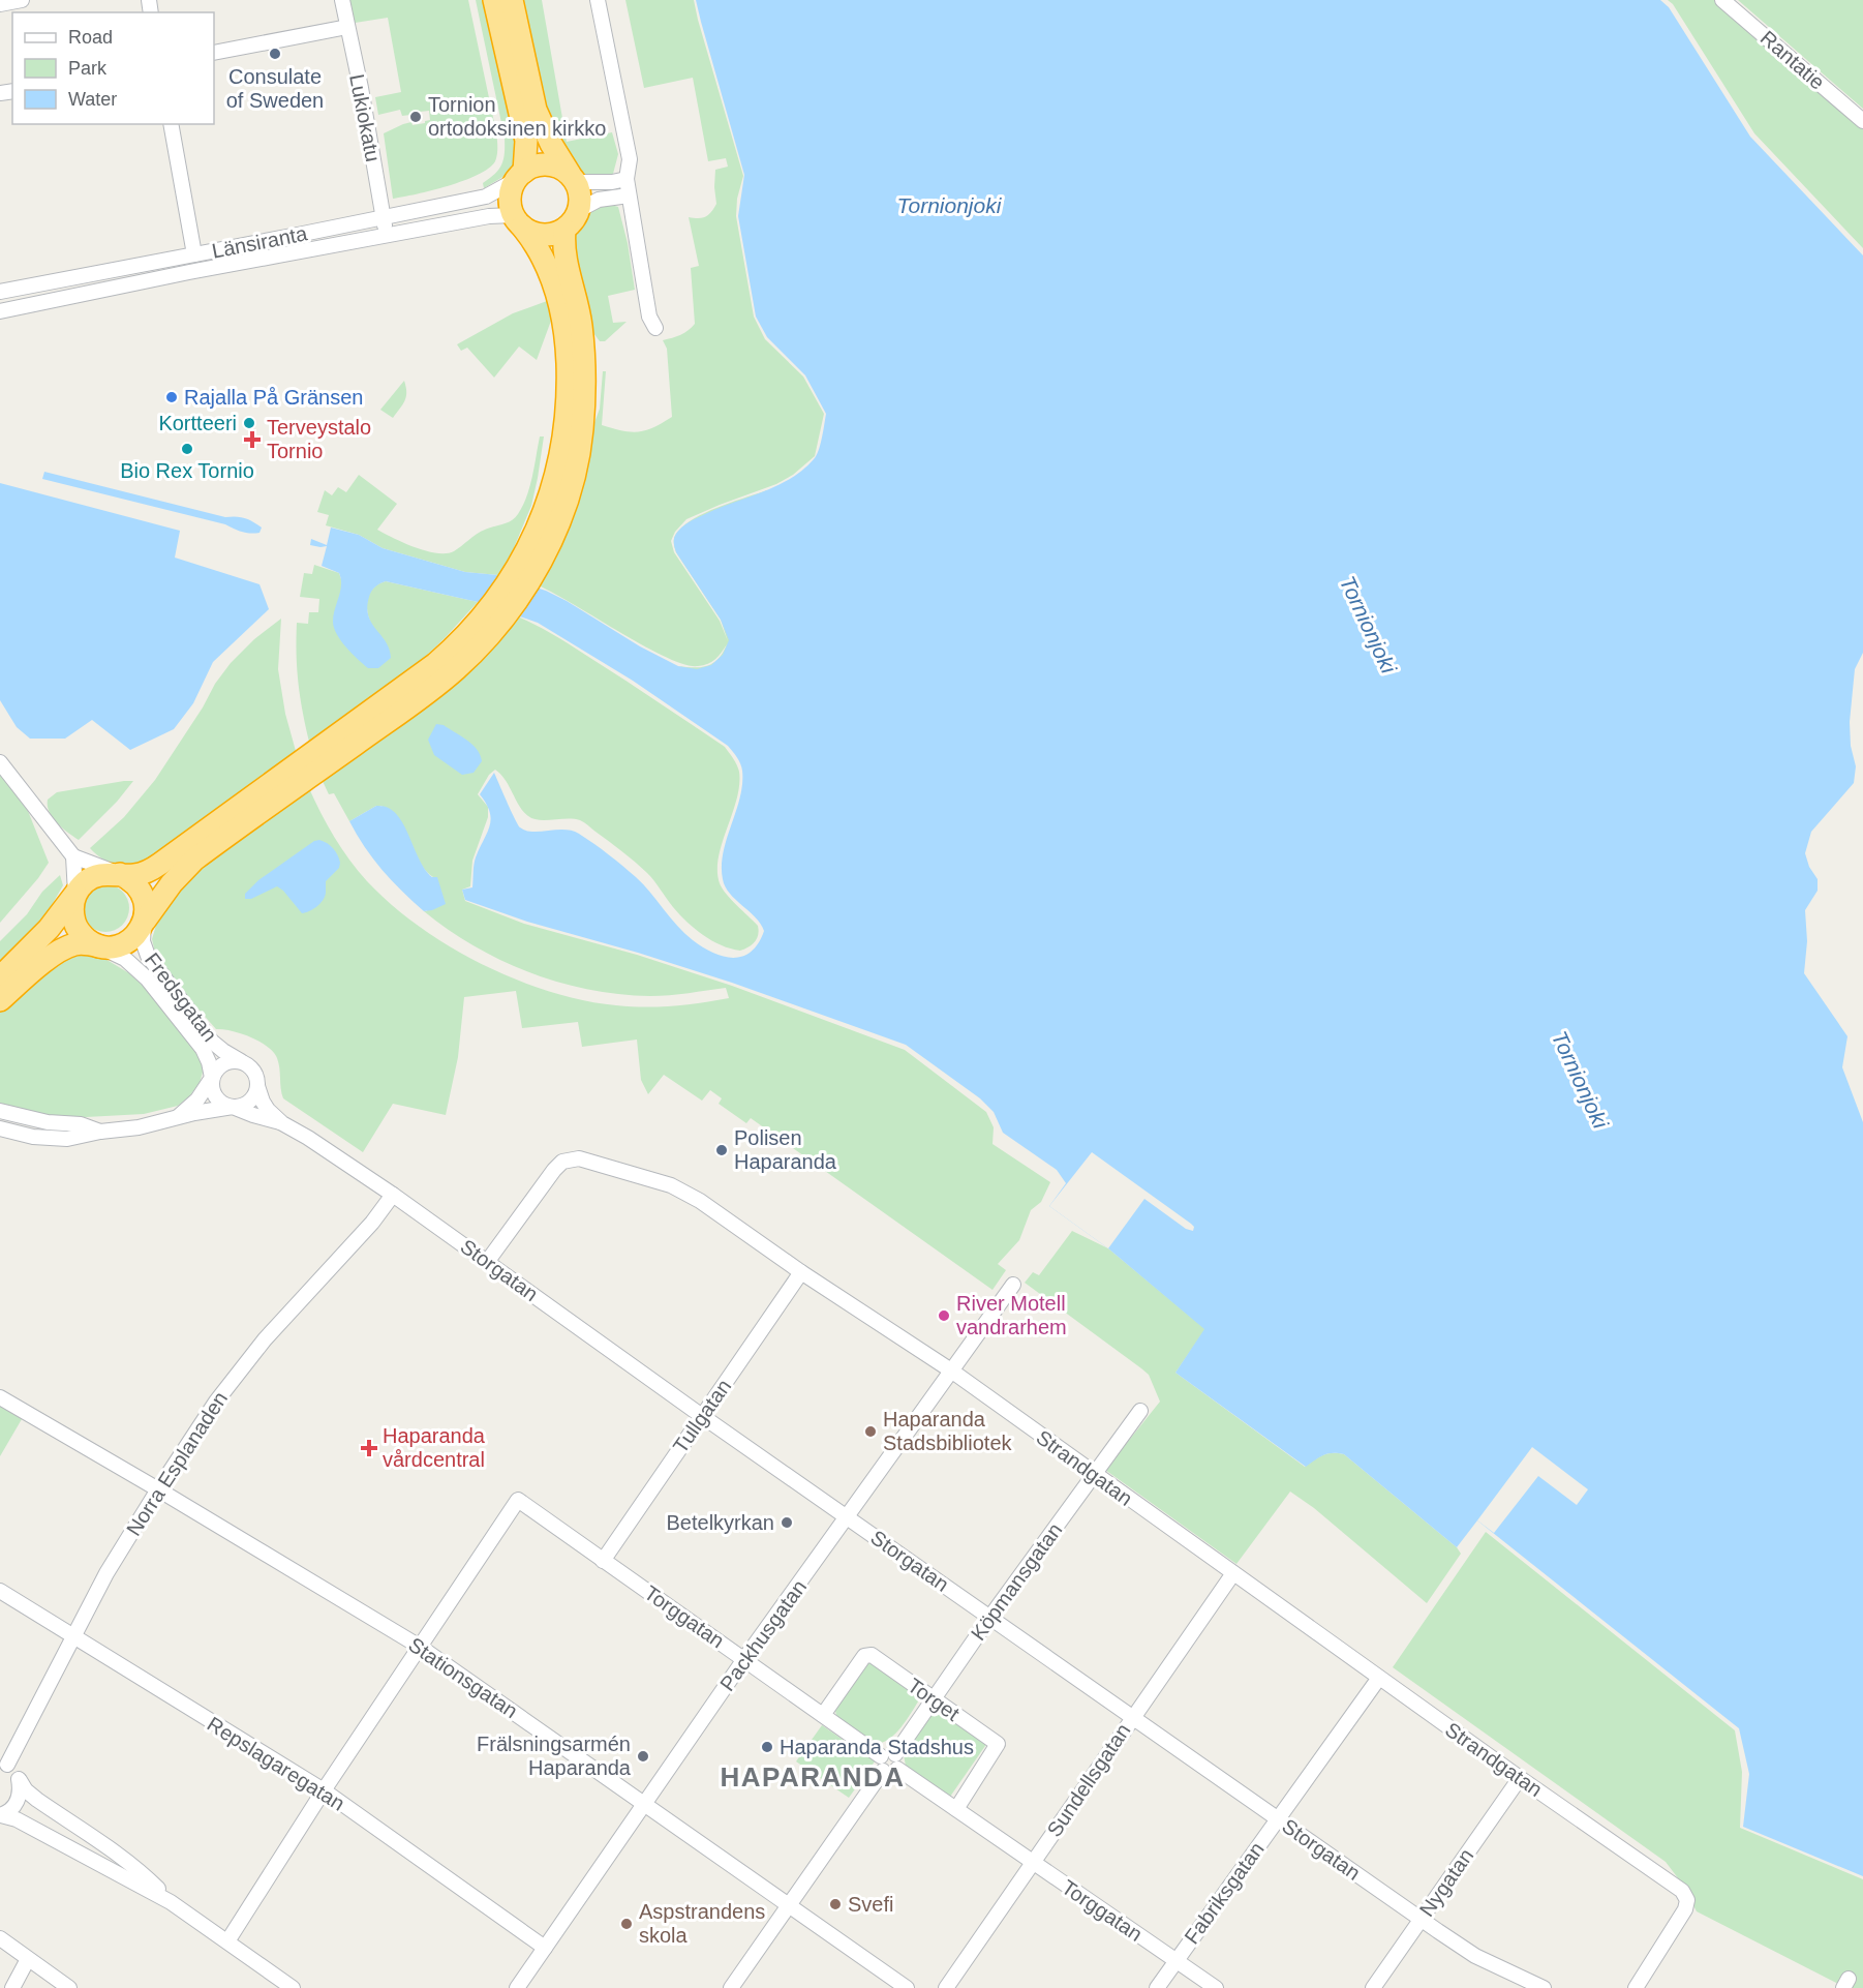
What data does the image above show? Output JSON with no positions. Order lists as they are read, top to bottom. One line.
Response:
{"streets":{"street":["Rantatie","Lukiokatu","Länsiranta","Fredsgatan","Storgatan","Tullgatan","Norra Esplanaden","Strandgatan","Köpmansgatan","Torggatan","Packhusgatan","Stationsgatan","Torget","Repslagaregatan","Sundellsgatan","Nygatan","Fabriksgatan"]},"crossings":[["Lukiokatu","Länsiranta"],["Fredsgatan","Storgatan"],["Storgatan","Tullgatan"],["Storgatan","Norra Esplanaden"],["Storgatan","Strandgatan"],["Storgatan","Köpmansgatan"],["Storgatan","Packhusgatan"],["Storgatan","Sundellsgatan"],["Storgatan","Nygatan"],["Storgatan","Fabriksgatan"],["Tullgatan","Strandgatan"],["Tullgatan","Torggatan"],["Norra Esplanaden","Stationsgatan"],["Norra Esplanaden","Repslagaregatan"],["Strandgatan","Köpmansgatan"],["Strandgatan","Packhusgatan"],["Strandgatan","Sundellsgatan"],["Strandgatan","Nygatan"],["Strandgatan","Fabriksgatan"],["Köpmansgatan","Torggatan"],["Köpmansgatan","Stationsgatan"],["Köpmansgatan","Torget"],["Torggatan","Packhusgatan"],["Torggatan","Stationsgatan"],["Torggatan","Torget"],["Torggatan","Sundellsgatan"],["Torggatan","Fabriksgatan"],["Packhusgatan","Stationsgatan"],["Packhusgatan","Repslagaregatan"]],"districts":["HAPARANDA"],"water":["Tornionjoki"],"places":{"other":["Consulate of Sweden","Tornion ortodoksinen kirkko","Rajalla På Gränsen","Kortteeri","Bio Rex Tornio","Polisen Haparanda","River Motell vandrarhem","Haparanda Stadsbibliotek","Betelkyrkan","Haparanda Stadshus","Frälsningsarmén Haparanda","Svefi","Aspstrandens skola"],"health":["Terveystalo Tornio","Haparanda vårdcentral"]},"legend":["Road","Park","Water"]}
